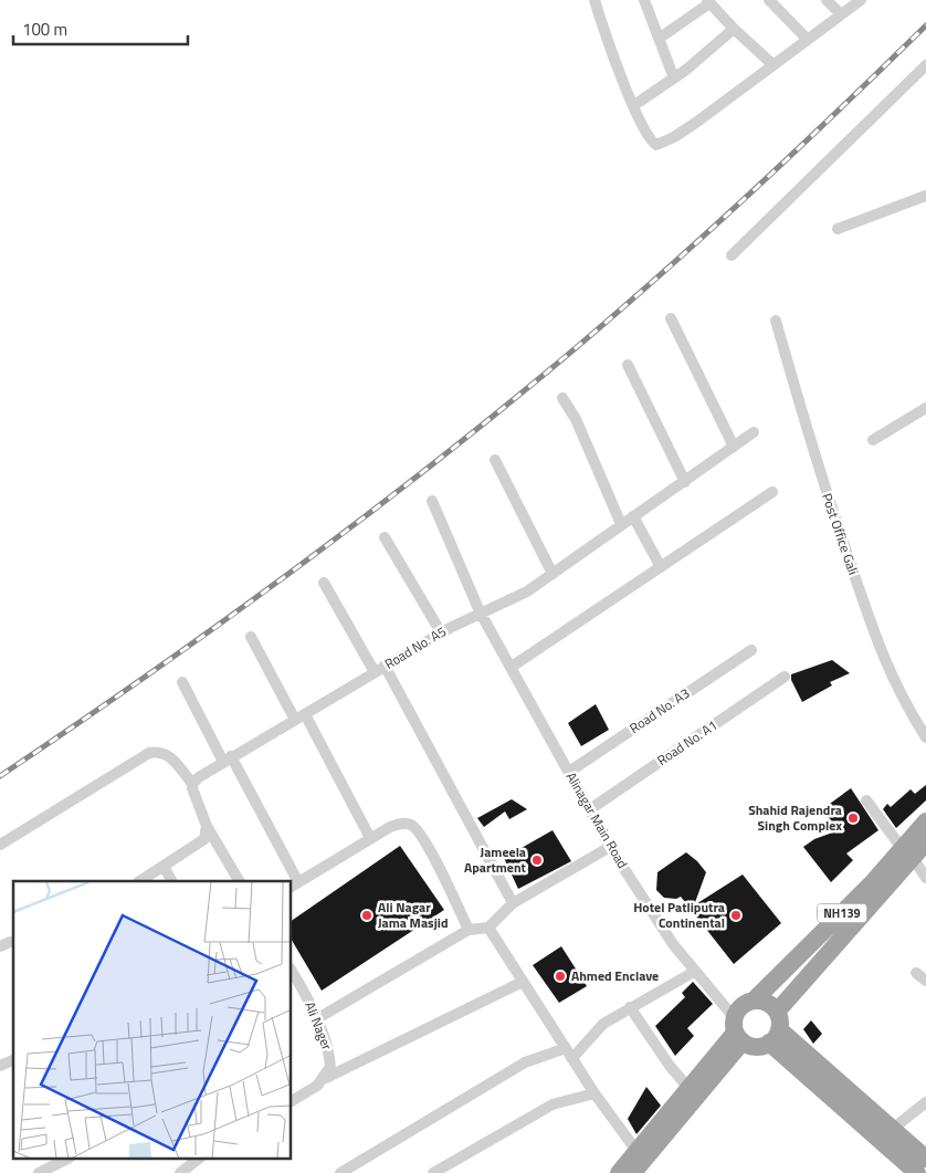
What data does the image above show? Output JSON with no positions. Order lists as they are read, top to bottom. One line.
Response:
{"streets":{"highway":["NH139"],"street":["Post Office Gali","Road No. A5","Road No. A3","Road No. A1","Alinagar Main Road","Ali Nager"]},"crossings":[["Road No. A5","Alinagar Main Road"],["Road No. A3","Alinagar Main Road"],["Road No. A1","Alinagar Main Road"],["Alinagar Main Road","NH139"]],"places":["Shahid Rajendra Singh Complex","Jameela Apartment","Ali Nagar Jama Masjid","Hotel Patliputra Continental","Ahmed Enclave"],"scale_bar":"100 m"}
